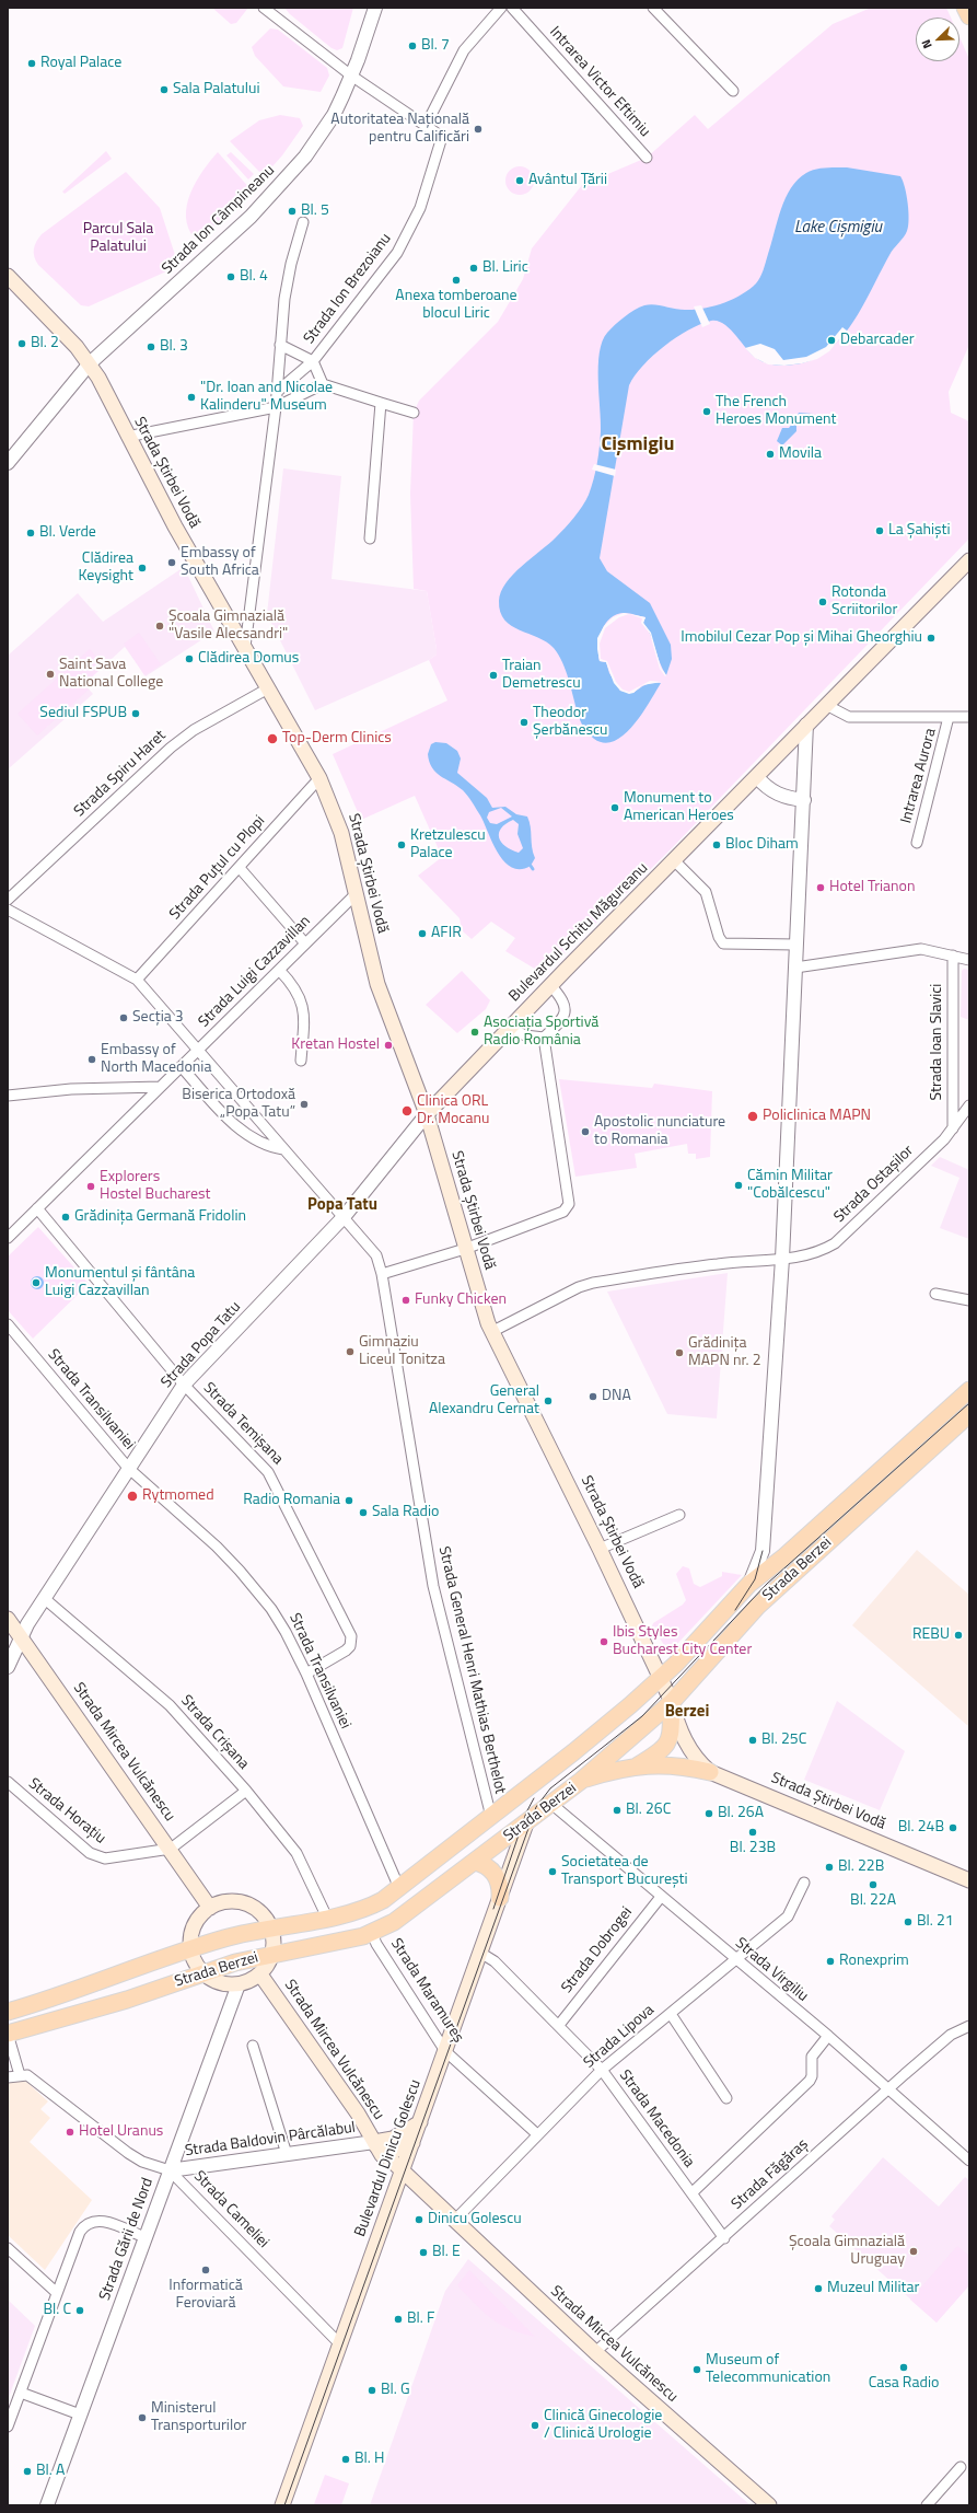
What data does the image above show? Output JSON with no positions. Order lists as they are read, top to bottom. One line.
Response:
{"streets":{"main road":["Strada Știrbei Vodă","Bulevardul Schitu Măgureanu","Strada Berzei","Strada Mircea Vulcănescu","Bulevardul Dinicu Golescu"],"street":["Intrarea Victor Eftimiu","Strada Ion Câmpineanu","Strada Ion Brezoianu","Strada Spiru Haret","Intrarea Aurora","Strada Puțul cu Plopi","Strada Luigi Cazzavillan","Strada Ioan Slavici","Strada Ostașilor","Strada Popa Tatu","Strada Transilvaniei","Strada Temișana","Strada General Henri Mathias Berthelot","Strada Crișana","Strada Horațiu","Strada Dobrogei","Strada Virgiliu","Strada Maramureș","Strada Lipova","Strada Macedonia","Strada Baldovin Pârcălabul","Strada Făgăraș","Strada Cameliei","Strada Gării de Nord"]},"crossings":[["Strada Ion Câmpineanu","Strada Știrbei Vodă"],["Strada Știrbei Vodă","Strada Spiru Haret"],["Strada Știrbei Vodă","Strada Puțul cu Plopi"],["Strada Știrbei Vodă","Bulevardul Schitu Măgureanu"],["Strada Știrbei Vodă","Strada Luigi Cazzavillan"],["Strada Știrbei Vodă","Strada Ostașilor"],["Strada Știrbei Vodă","Strada Popa Tatu"],["Strada Știrbei Vodă","Strada Berzei"],["Strada Puțul cu Plopi","Strada General Henri Mathias Berthelot"],["Bulevardul Schitu Măgureanu","Strada Popa Tatu"],["Strada Luigi Cazzavillan","Strada Temișana"],["Strada Luigi Cazzavillan","Strada General Henri Mathias Berthelot"],["Strada Ioan Slavici","Strada Ostașilor"],["Strada Popa Tatu","Strada Transilvaniei"],["Strada Popa Tatu","Strada Temișana"],["Strada Popa Tatu","Strada General Henri Mathias Berthelot"],["Strada Popa Tatu","Strada Crișana"],["Strada Popa Tatu","Strada Mircea Vulcănescu"],["Strada Transilvaniei","Strada Temișana"],["Strada Transilvaniei","Strada Berzei"],["Strada Berzei","Strada General Henri Mathias Berthelot"],["Strada Berzei","Strada Crișana"],["Strada Berzei","Strada Virgiliu"],["Strada Berzei","Strada Maramureș"],["Strada Berzei","Bulevardul Dinicu Golescu"],["Strada Crișana","Strada Horațiu"],["Strada Mircea Vulcănescu","Strada Horațiu"],["Strada Mircea Vulcănescu","Strada Lipova"],["Strada Mircea Vulcănescu","Strada Baldovin Pârcălabul"],["Strada Mircea Vulcănescu","Bulevardul Dinicu Golescu"],["Strada Mircea Vulcănescu","Strada Făgăraș"],["Strada Dobrogei","Strada Virgiliu"],["Strada Dobrogei","Strada Macedonia"],["Strada Virgiliu","Strada Lipova"],["Strada Virgiliu","Strada Făgăraș"],["Strada Maramureș","Strada Lipova"],["Strada Maramureș","Bulevardul Dinicu Golescu"],["Strada Lipova","Strada Macedonia"],["Strada Macedonia","Bulevardul Dinicu Golescu"],["Strada Macedonia","Strada Făgăraș"],["Strada Baldovin Pârcălabul","Strada Cameliei"],["Strada Baldovin Pârcălabul","Strada Gării de Nord"],["Bulevardul Dinicu Golescu","Strada Cameliei"],["Strada Cameliei","Strada Gării de Nord"]],"districts":["Cișmigiu","Popa Tatu","Berzei"],"water":["Lake Cișmigiu"],"parks":["Parcul Sala Palatului"],"places":["Bl. 7","Royal Palace","Sala Palatului","Autoritatea Națională pentru Calificări","Avântul Țării","Bl. 5","Bl. Liric","Bl. 4","Anexa tomberoane blocul Liric","Debarcader","Bl. 2","Bl. 3","\"Dr. Ioan and Nicolae Kalinderu\" Museum","The French Heroes Monument","Movila","La Șahiști","Bl. Verde","Embassy of South Africa","Clădirea Keysight","Rotonda Scriitorilor","Școala Gimnazială \"Vasile Alecsandri\"","Imobilul Cezar Pop şi Mihai Gheorghiu","Clădirea Domus","Saint Sava National College","Traian Demetrescu","Sediul FSPUB","Theodor Șerbănescu","Top-Derm Clinics","Monument to American Heroes","Kretzulescu Palace","Bloc Diham","Hotel Trianon","AFIR","Secția 3","Asociația Sportivă Radio România","Kretan Hostel","Embassy of North Macedonia","Biserica Ortodoxă „Popa Tatu”","Clinica ORL Dr. Mocanu","Policlinica MAPN","Apostolic nunciature to Romania","Cămin Militar \"Cobălcescu\"","Explorers Hostel Bucharest","Grădinița Germană Fridolin","Monumentul și fântâna Luigi Cazzavillan","Funky Chicken","Gimnaziu Liceul Tonitza","Grădinița MAPN nr. 2","DNA","General Alexandru Cernat","Rytmomed","Radio Romania","Sala Radio","REBU","Ibis Styles Bucharest City Center","Bl. 25C","Bl. 26C","Bl. 26A","Bl. 24B","Bl. 23B","Bl. 22B","Societatea de Transport București","Bl. 22A","Bl. 21","Ronexprim","Hotel Uranus","Dinicu Golescu","Școala Gimnazială Uruguay","Bl. E","Informatică Feroviară","Muzeul Militar","Bl. C","Bl. F","Casa Radio","Museum of Telecommunication","Bl. G","Ministerul Transporturilor","Clinică Ginecologie / Clinică Urologie","Bl. H","Bl. A"],"north":"bottom left"}
